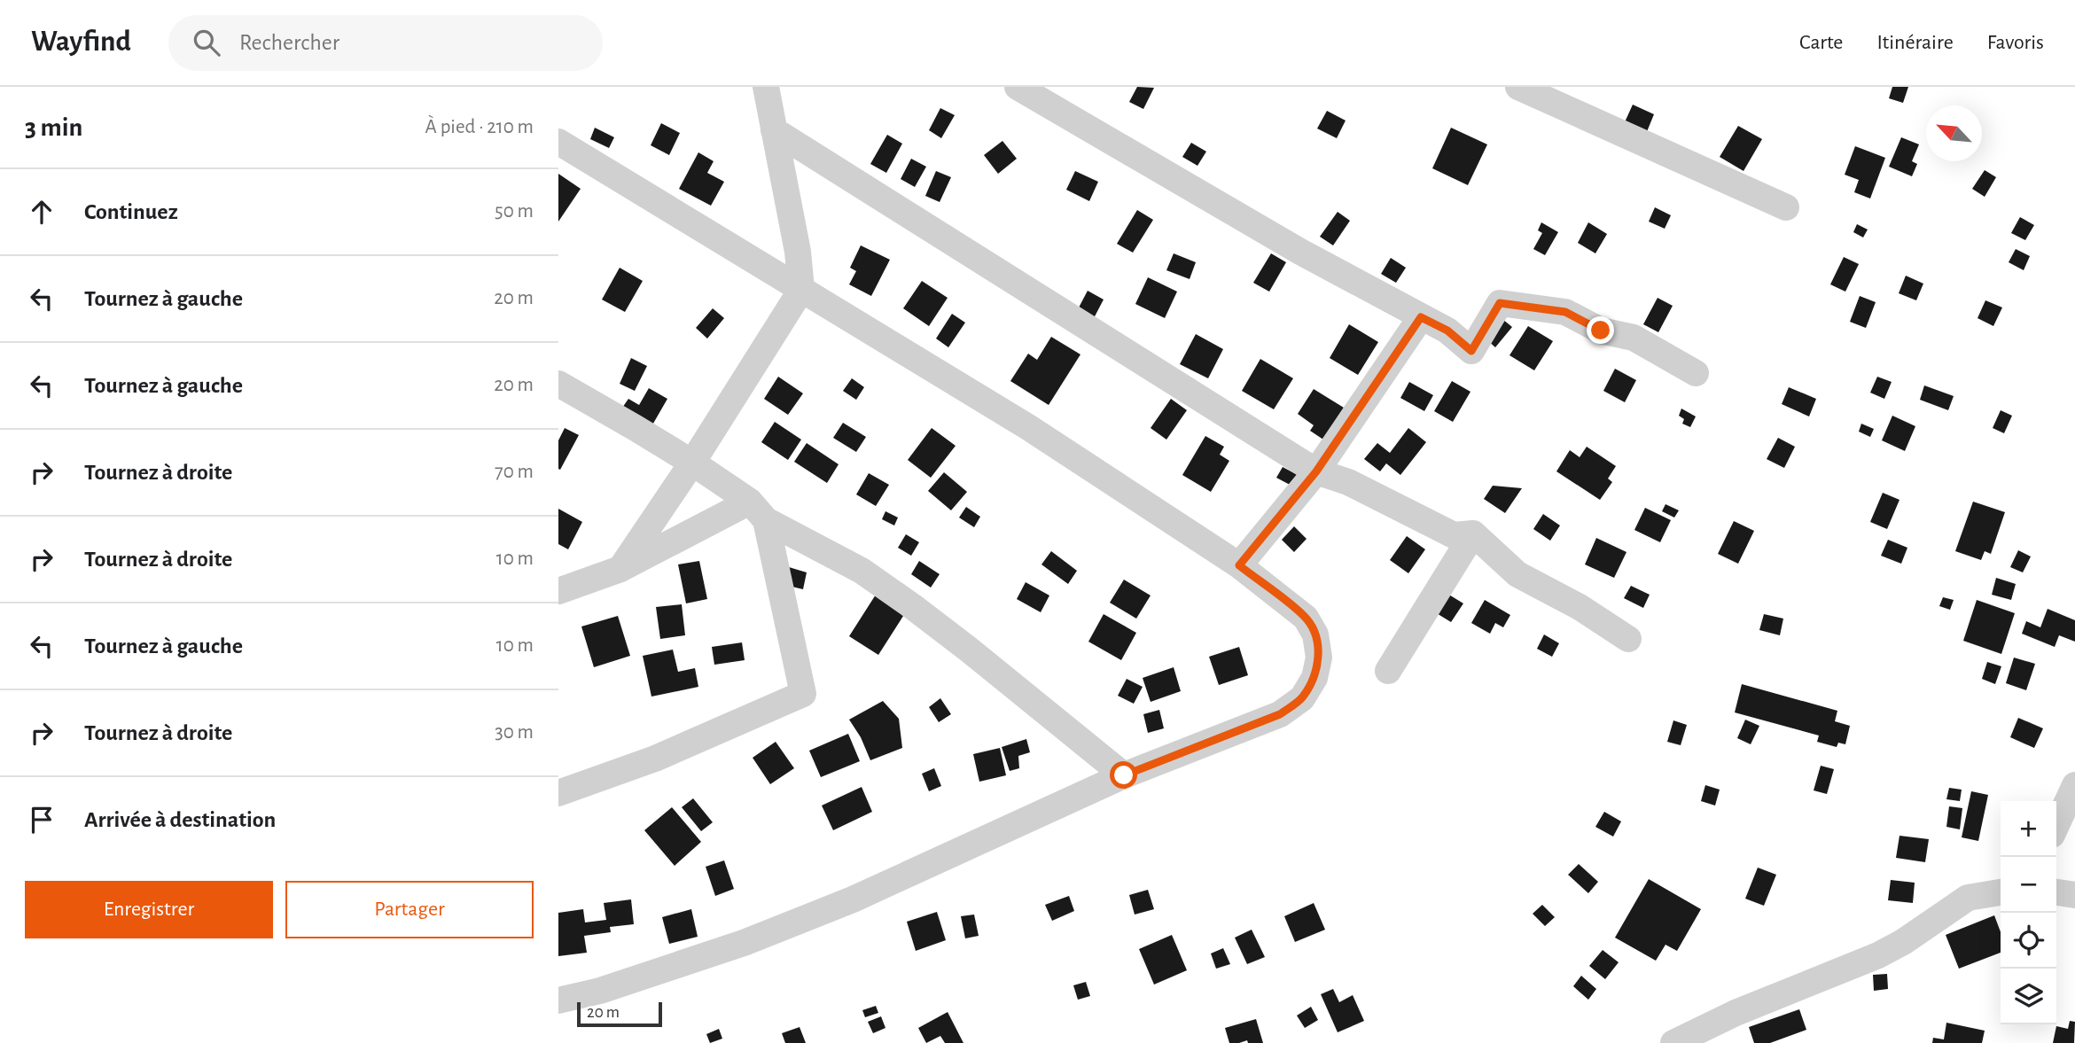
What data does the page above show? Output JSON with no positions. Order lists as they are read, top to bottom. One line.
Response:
{"scale_bar":"20 m","north":"top left","page":{"header":"Wayfind","search":"Rechercher","nav":["Carte","Itinéraire","Favoris"],"heading":["3 min","À pied · 210 m"],"list":[["Continuez","50 m"],["Tournez à gauche","20 m"],["Tournez à gauche","20 m"],["Tournez à droite","70 m"],["Tournez à droite","10 m"],["Tournez à gauche","10 m"],["Tournez à droite","30 m"],"Arrivée à destination"],"map_buttons":["+","−"],"buttons":["Enregistrer","Partager"],"scale":"20 m"}}
